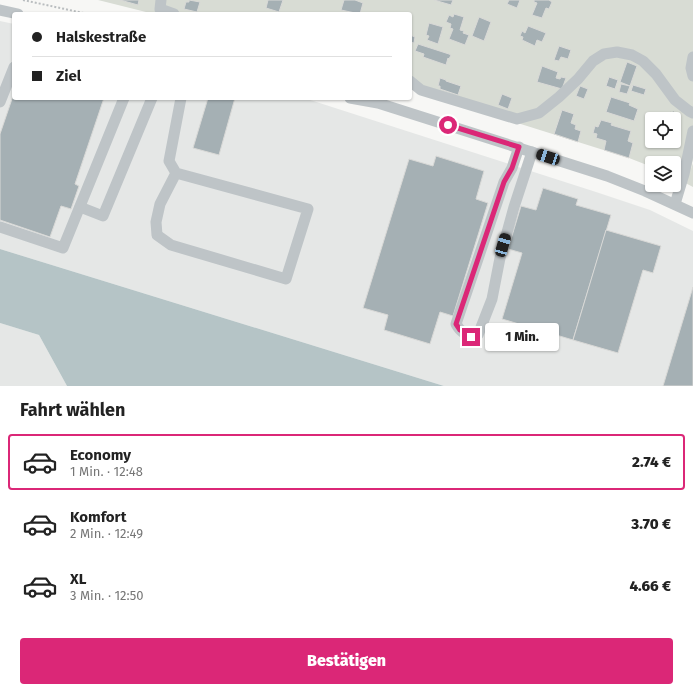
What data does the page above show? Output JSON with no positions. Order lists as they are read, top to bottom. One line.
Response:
{"page":{"banner":["Halskestraße","Ziel"],"bubble":"1 Min.","heading":"Fahrt wählen","list":[{"name":"Economy","note":"1 Min. · 12:48","value":"2.74 €"},{"name":"Komfort","note":"2 Min. · 12:49","value":"3.70 €"},{"name":"XL","note":"3 Min. · 12:50","value":"4.66 €"}],"buttons":"Bestätigen"}}
